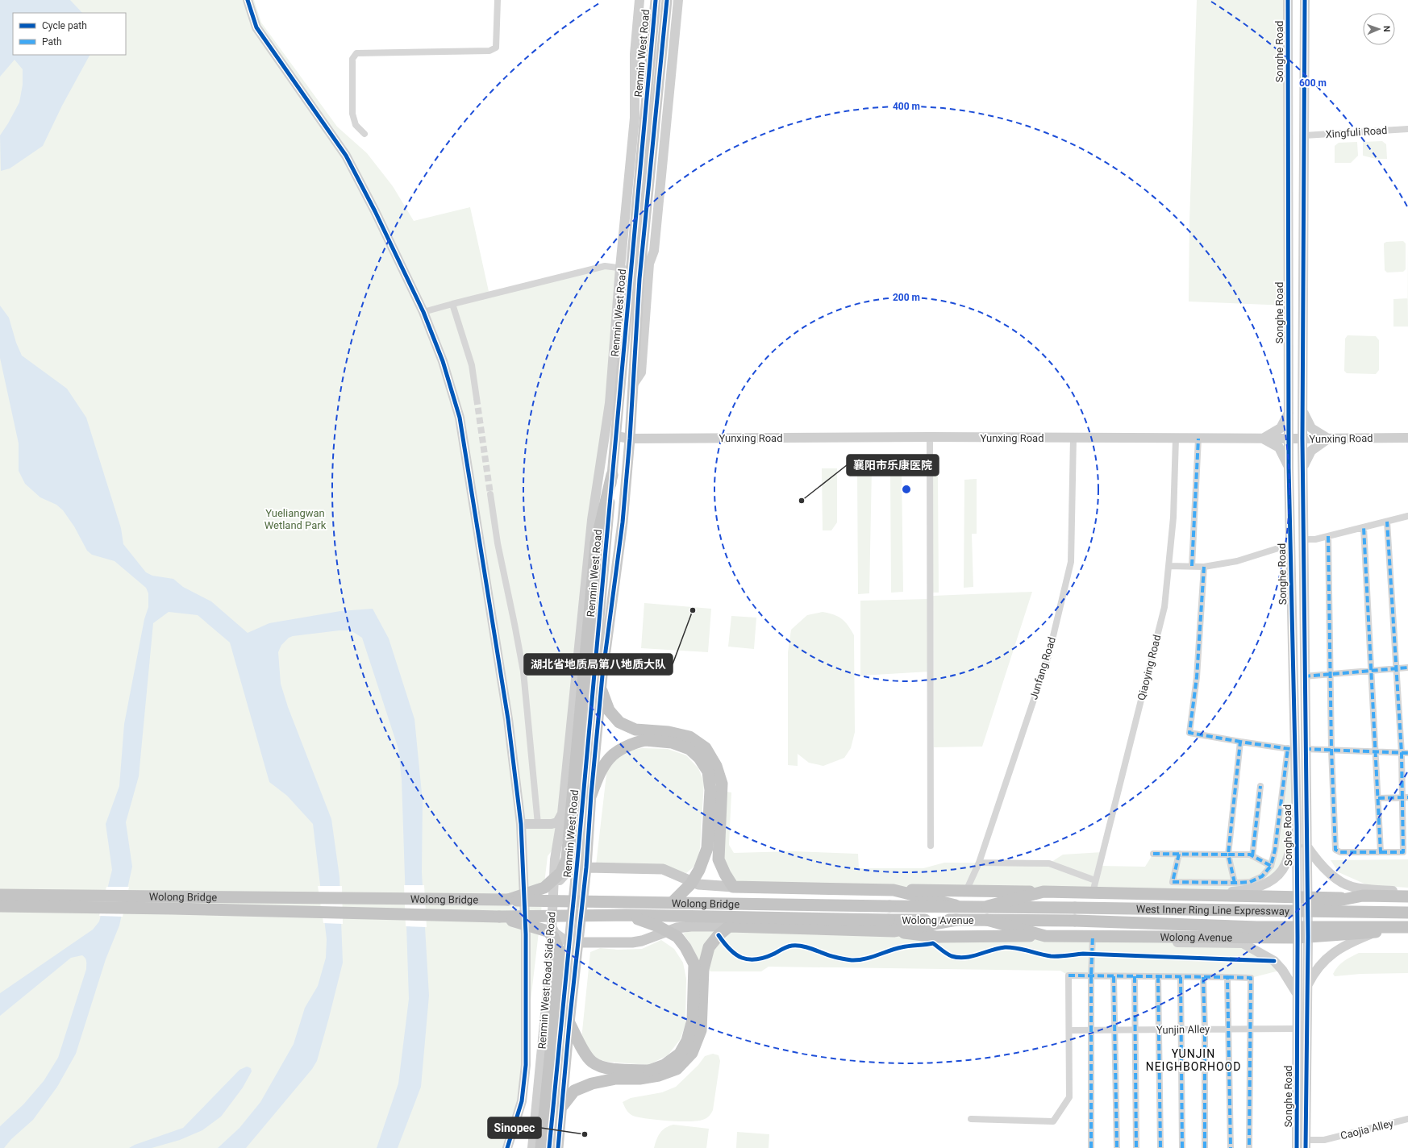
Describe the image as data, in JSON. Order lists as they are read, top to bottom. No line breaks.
{"streets":{"highway":["Wolong Bridge","West Inner Ring Line Expressway","Wolong Avenue"],"main road":["Songhe Road","Renmin West Road","Yunxing Road","Renmin West Road Side Road"],"street":["Xingfuli Road","Qiaoying Road","Junfang Road","Yunjin Alley","Caojia Alley"]},"crossings":[["Songhe Road","Xingfuli Road"],["Songhe Road","Yunxing Road"],["Songhe Road","Wolong Avenue"],["Songhe Road","Yunjin Alley"],["Songhe Road","Caojia Alley"],["Renmin West Road","Yunxing Road"],["Renmin West Road","Renmin West Road Side Road"],["Yunxing Road","Qiaoying Road"],["Yunxing Road","Junfang Road"],["Qiaoying Road","Wolong Avenue"],["Wolong Bridge","Wolong Avenue"],["West Inner Ring Line Expressway","Wolong Avenue"]],"districts":["YUNJIN NEIGHBORHOOD"],"parks":["Yueliangwan Wetland Park"],"places":["襄阳市乐康医院","湖北省地质局第八地质大队","Sinopec"],"legend":["Cycle path","Path"],"north":"right","rings":["600 m","400 m","200 m"]}
